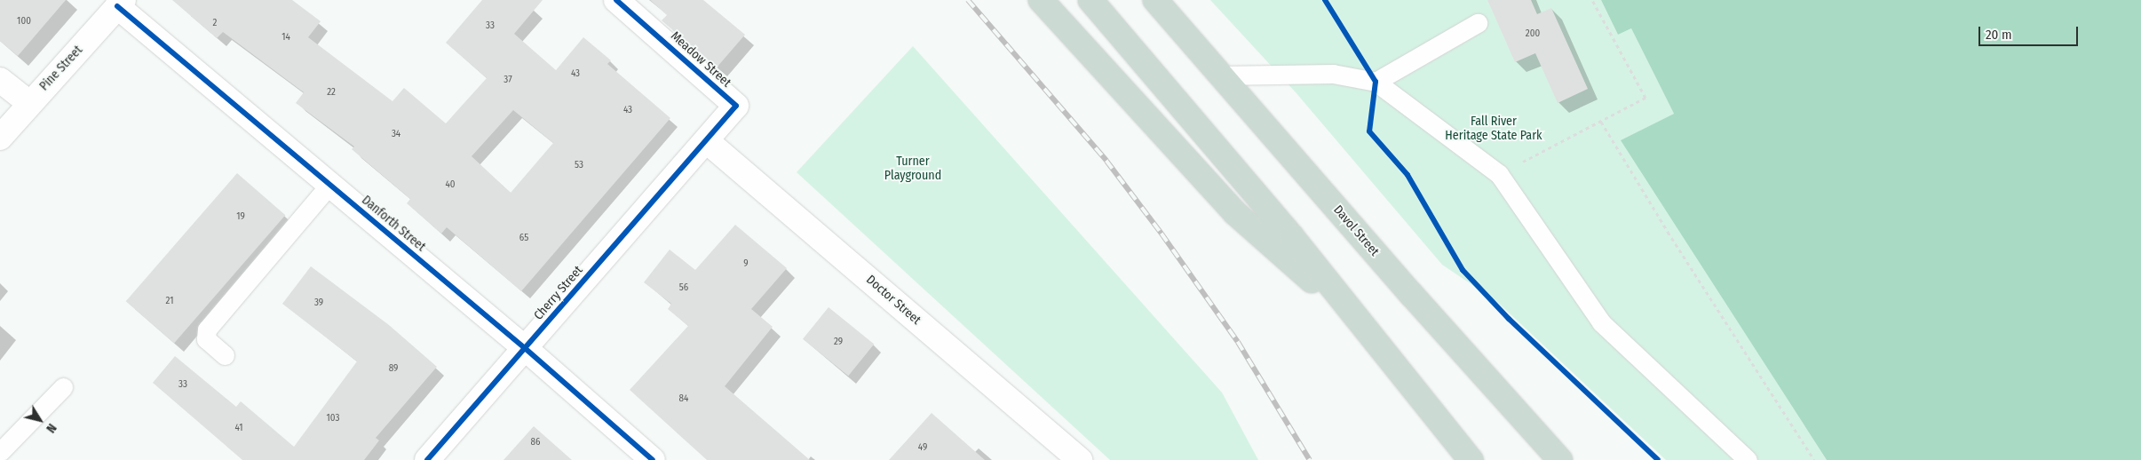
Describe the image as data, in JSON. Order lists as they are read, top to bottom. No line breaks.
{"streets":{"highway":["Davol Street"],"street":["Meadow Street","Pine Street","Danforth Street","Cherry Street","Doctor Street"]},"crossings":[["Meadow Street","Cherry Street"],["Meadow Street","Doctor Street"],["Pine Street","Danforth Street"],["Danforth Street","Cherry Street"],["Cherry Street","Doctor Street"]],"parks":["Fall River Heritage State Park","Turner Playground"],"house_numbers":["100","2","33","200","14","43","37","22","43","34","53","40","19","65","9","56","21","39","29","89","33","84","103","41","86","49"],"scale_bar":"20 m","north":"bottom right"}
